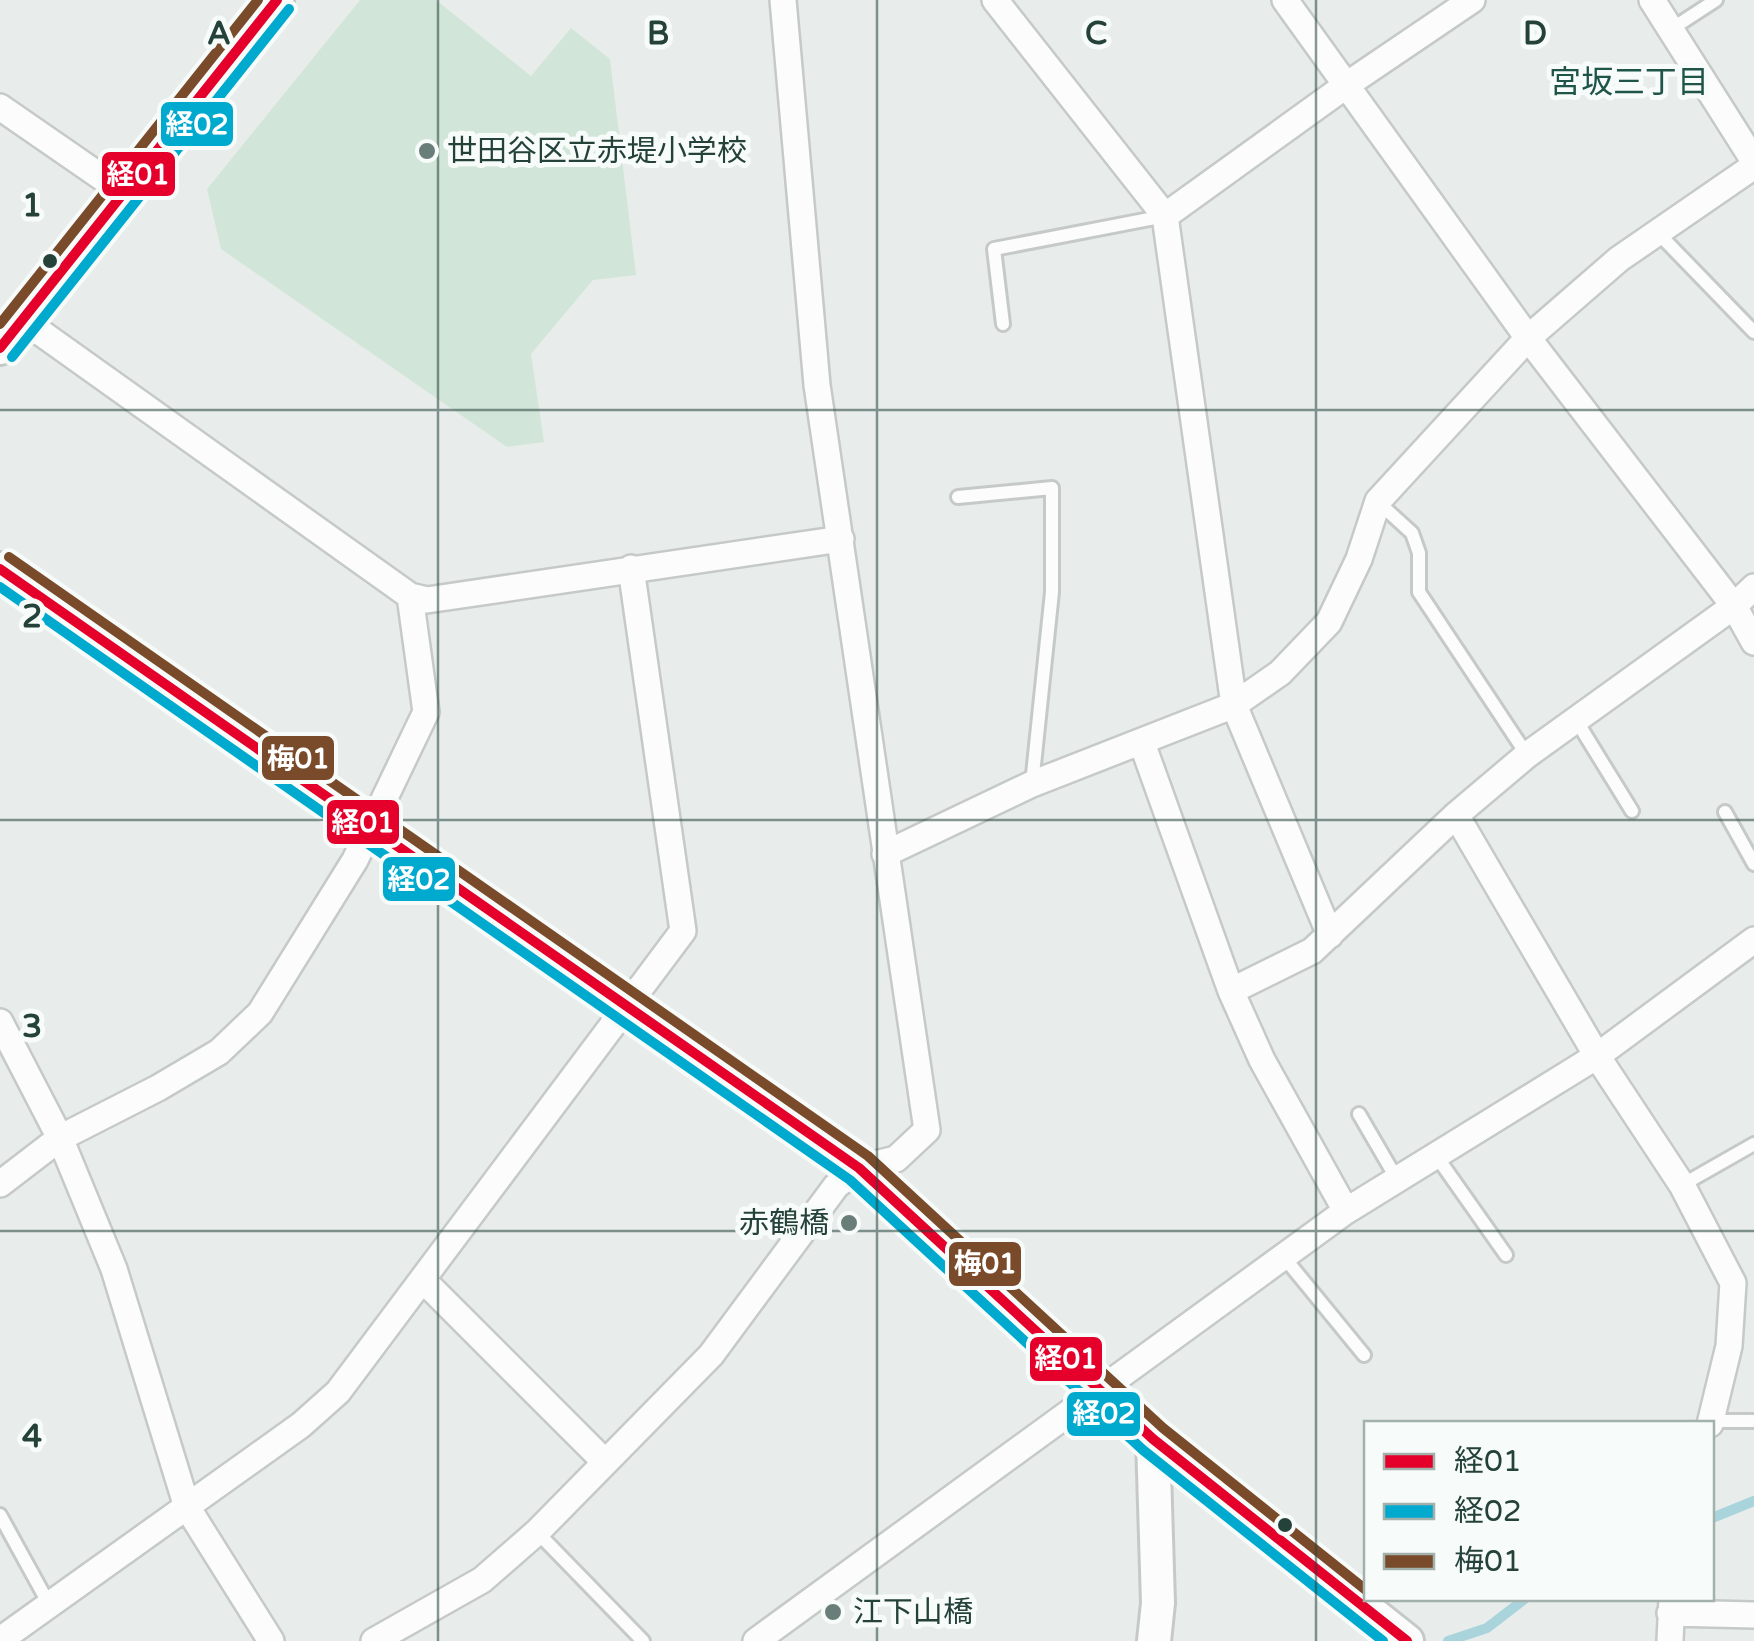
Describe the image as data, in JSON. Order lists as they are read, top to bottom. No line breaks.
{"districts":["宮坂三丁目"],"places":["世田谷区立赤堤小学校","赤鶴橋","江下山橋"],"lines":["transit line 経01","transit line 梅01","transit line 経02"],"legend":["経01","経02","梅01"],"grid":{"columns":["A","B","C","D"],"rows":["1","2","3","4"]}}
